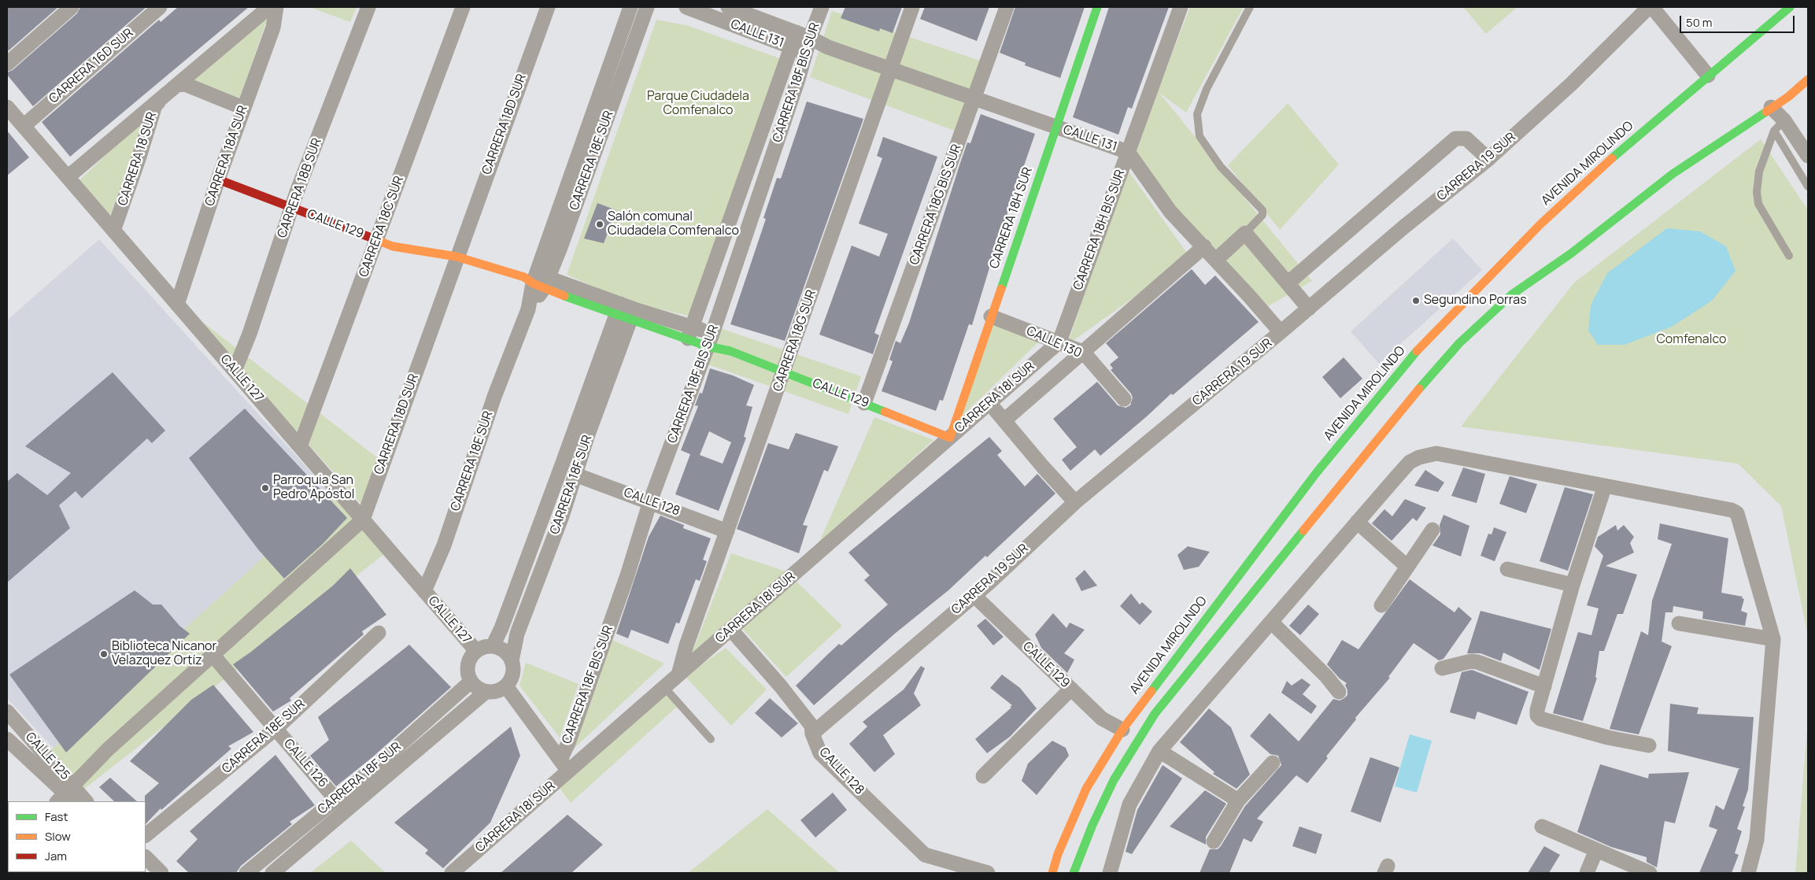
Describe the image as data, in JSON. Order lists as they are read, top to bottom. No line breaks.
{"streets":{"main road":["AVENIDA MIROLINDO","CARRERA 18H SUR","CALLE 129"],"street":["CALLE 131","CARRERA 16D SUR","CARRERA 18F BIS SUR","CARRERA 18D SUR","CARRERA 18A SUR","CARRERA 18 SUR","CARRERA 18E SUR","CARRERA 19 SUR","CARRERA 18B SUR","CARRERA 18G BIS SUR","CARRERA 18C SUR","CARRERA 18H BIS SUR","CARRERA 18G SUR","CALLE 130","CALLE 127","CARRERA 18I SUR","CARRERA 18F SUR","CALLE 128","CALLE 125","CALLE 126"]},"crossings":[["CALLE 131","CARRERA 18F BIS SUR"],["CALLE 131","CARRERA 19 SUR"],["CALLE 131","CARRERA 18G BIS SUR"],["CALLE 131","CARRERA 18H SUR"],["CALLE 131","CARRERA 18H BIS SUR"],["CALLE 131","CARRERA 18G SUR"],["CALLE 131","CARRERA 18I SUR"],["CARRERA 16D SUR","CALLE 127"],["CARRERA 18F BIS SUR","CALLE 129"],["CARRERA 18F BIS SUR","CARRERA 18I SUR"],["CARRERA 18F BIS SUR","CALLE 128"],["CARRERA 18D SUR","CALLE 129"],["CARRERA 18D SUR","CALLE 127"],["CARRERA 18D SUR","CALLE 125"],["CARRERA 18D SUR","CALLE 126"],["CARRERA 18A SUR","CARRERA 18 SUR"],["CARRERA 18A SUR","CALLE 129"],["CARRERA 18A SUR","CALLE 127"],["CARRERA 18 SUR","CALLE 127"],["CARRERA 18E SUR","CALLE 129"],["CARRERA 18E SUR","CALLE 127"],["CARRERA 18E SUR","CALLE 126"],["AVENIDA MIROLINDO","CALLE 129"],["CARRERA 19 SUR","CALLE 129"],["CARRERA 19 SUR","CALLE 128"],["CARRERA 18B SUR","CALLE 129"],["CARRERA 18B SUR","CALLE 127"],["CARRERA 18G BIS SUR","CALLE 129"],["CARRERA 18H SUR","CALLE 129"],["CARRERA 18H SUR","CALLE 130"],["CARRERA 18H SUR","CARRERA 18I SUR"],["CALLE 129","CARRERA 18C SUR"],["CALLE 129","CARRERA 18G SUR"],["CALLE 129","CARRERA 18I SUR"],["CALLE 129","CARRERA 18F SUR"],["CARRERA 18C SUR","CALLE 127"],["CARRERA 18H BIS SUR","CALLE 130"],["CARRERA 18H BIS SUR","CARRERA 18I SUR"],["CARRERA 18G SUR","CARRERA 18I SUR"],["CARRERA 18G SUR","CALLE 128"],["CALLE 130","CARRERA 18I SUR"],["CALLE 127","CARRERA 18F SUR"],["CARRERA 18I SUR","CALLE 128"],["CARRERA 18F SUR","CALLE 128"],["CARRERA 18F SUR","CALLE 126"]],"parks":["Parque Ciudadela Comfenalco","Comfenalco"],"places":["Salón comunal Ciudadela Comfenalco","Segundino Porras","Parroquia San Pedro Apóstol","Biblioteca Nicanor Velazquez Ortíz"],"legend":["Fast","Slow","Jam"],"scale_bar":"50 m"}
